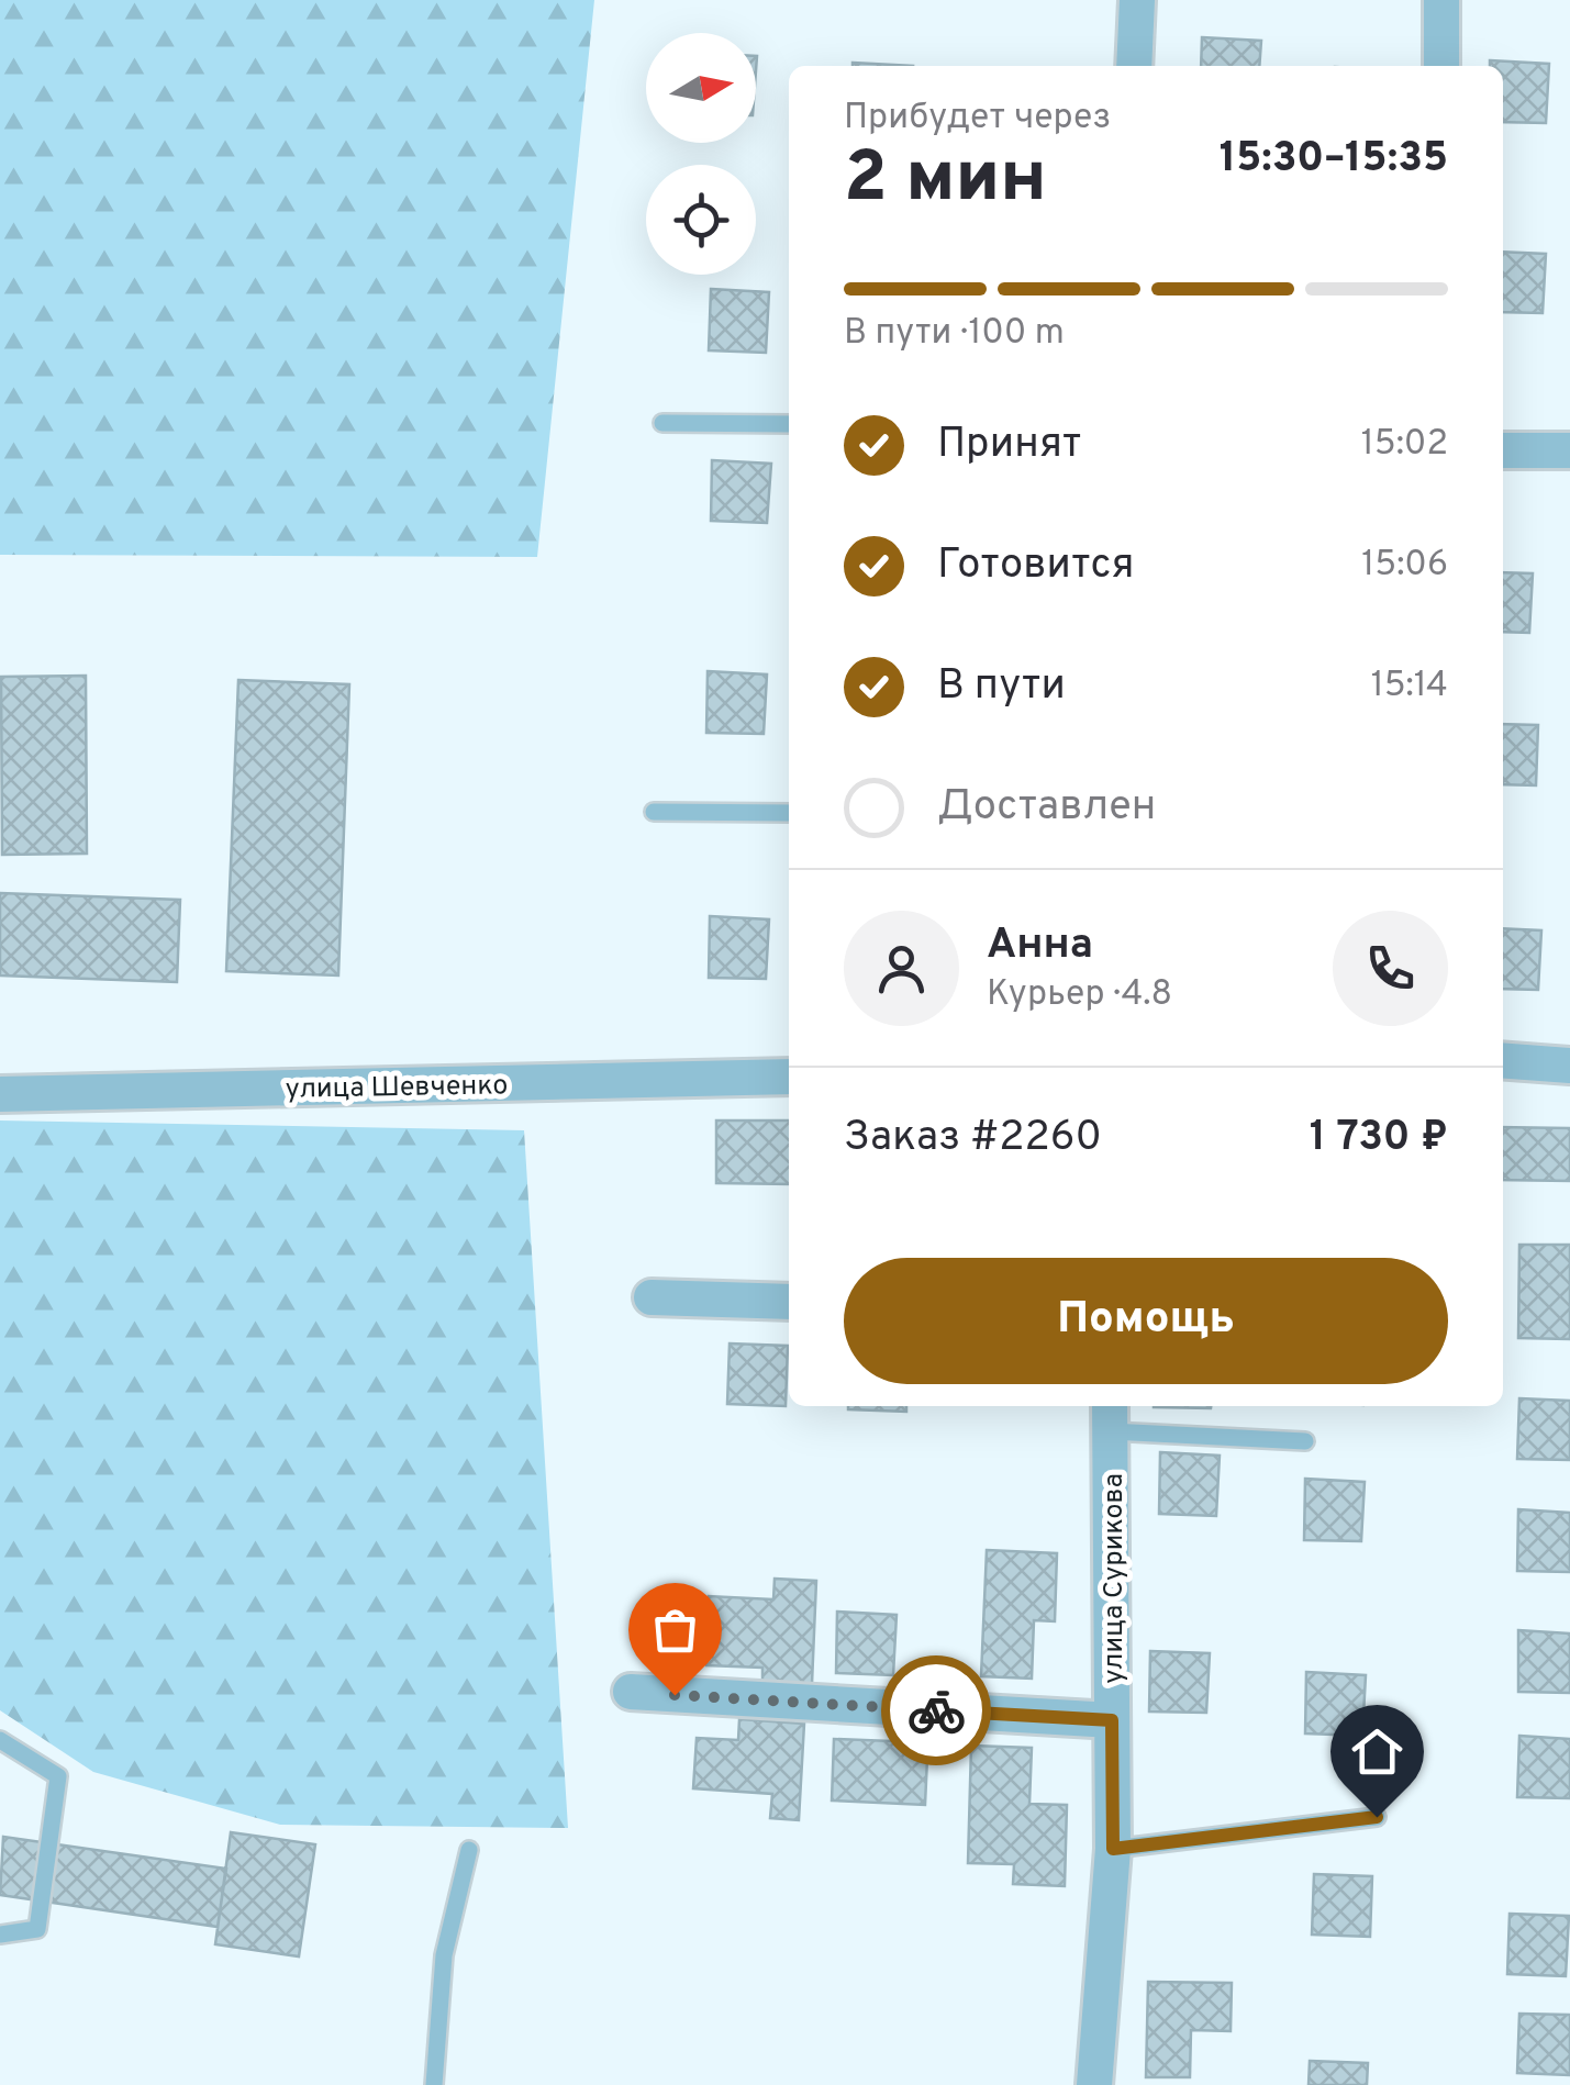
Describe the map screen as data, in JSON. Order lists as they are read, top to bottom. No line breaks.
{"streets":{"street":["улица Шевченко","улица Сурикова"]},"north":"right","page":{"heading":["2 мин","Прибудет через","15:30–15:35"],"panel":["Анна","Курьер · 4.8","Заказ #2260","1 730 ₽"],"bar":"В пути · 100 m","list":[["Принят","15:02"],["Готовится","15:06"],["В пути","15:14"],"Доставлен"],"buttons":"Помощь"}}
